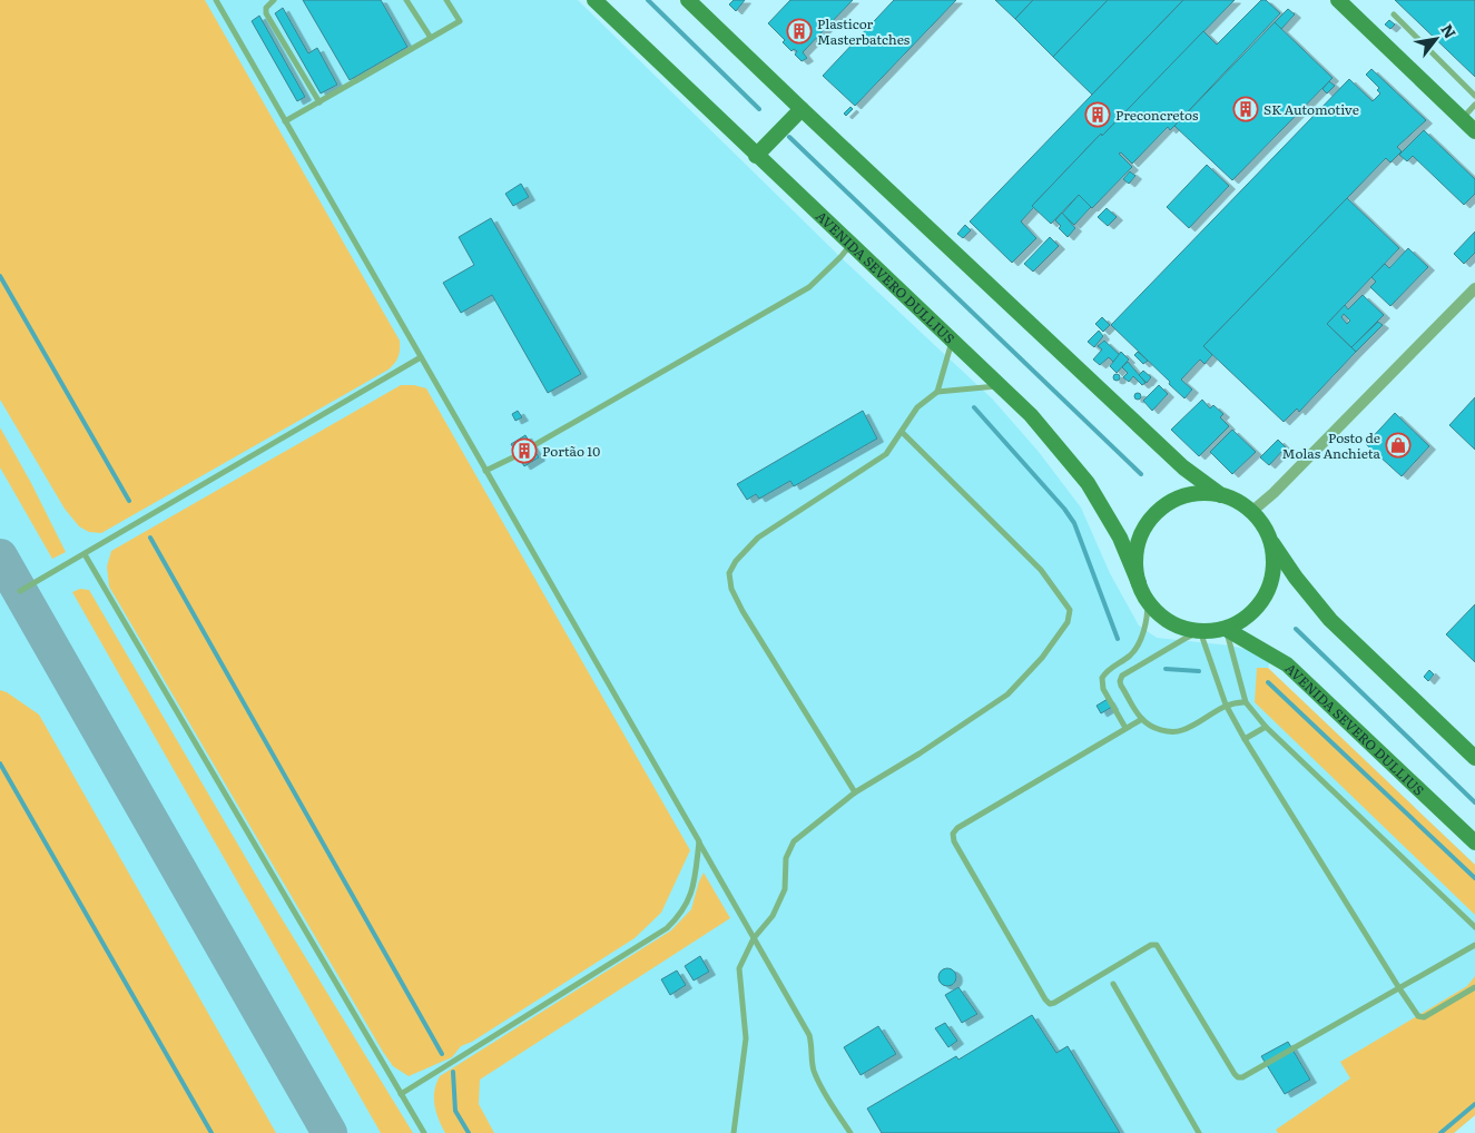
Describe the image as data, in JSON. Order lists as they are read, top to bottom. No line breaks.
{"streets":{"main road":["AVENIDA SEVERO DULLIUS"]},"places":{"building":["Plasticor Masterbatches","SK Automotive","Preconcretos","Portão 10"],"shop":["Posto de Molas Anchieta"]},"north":"top right"}
